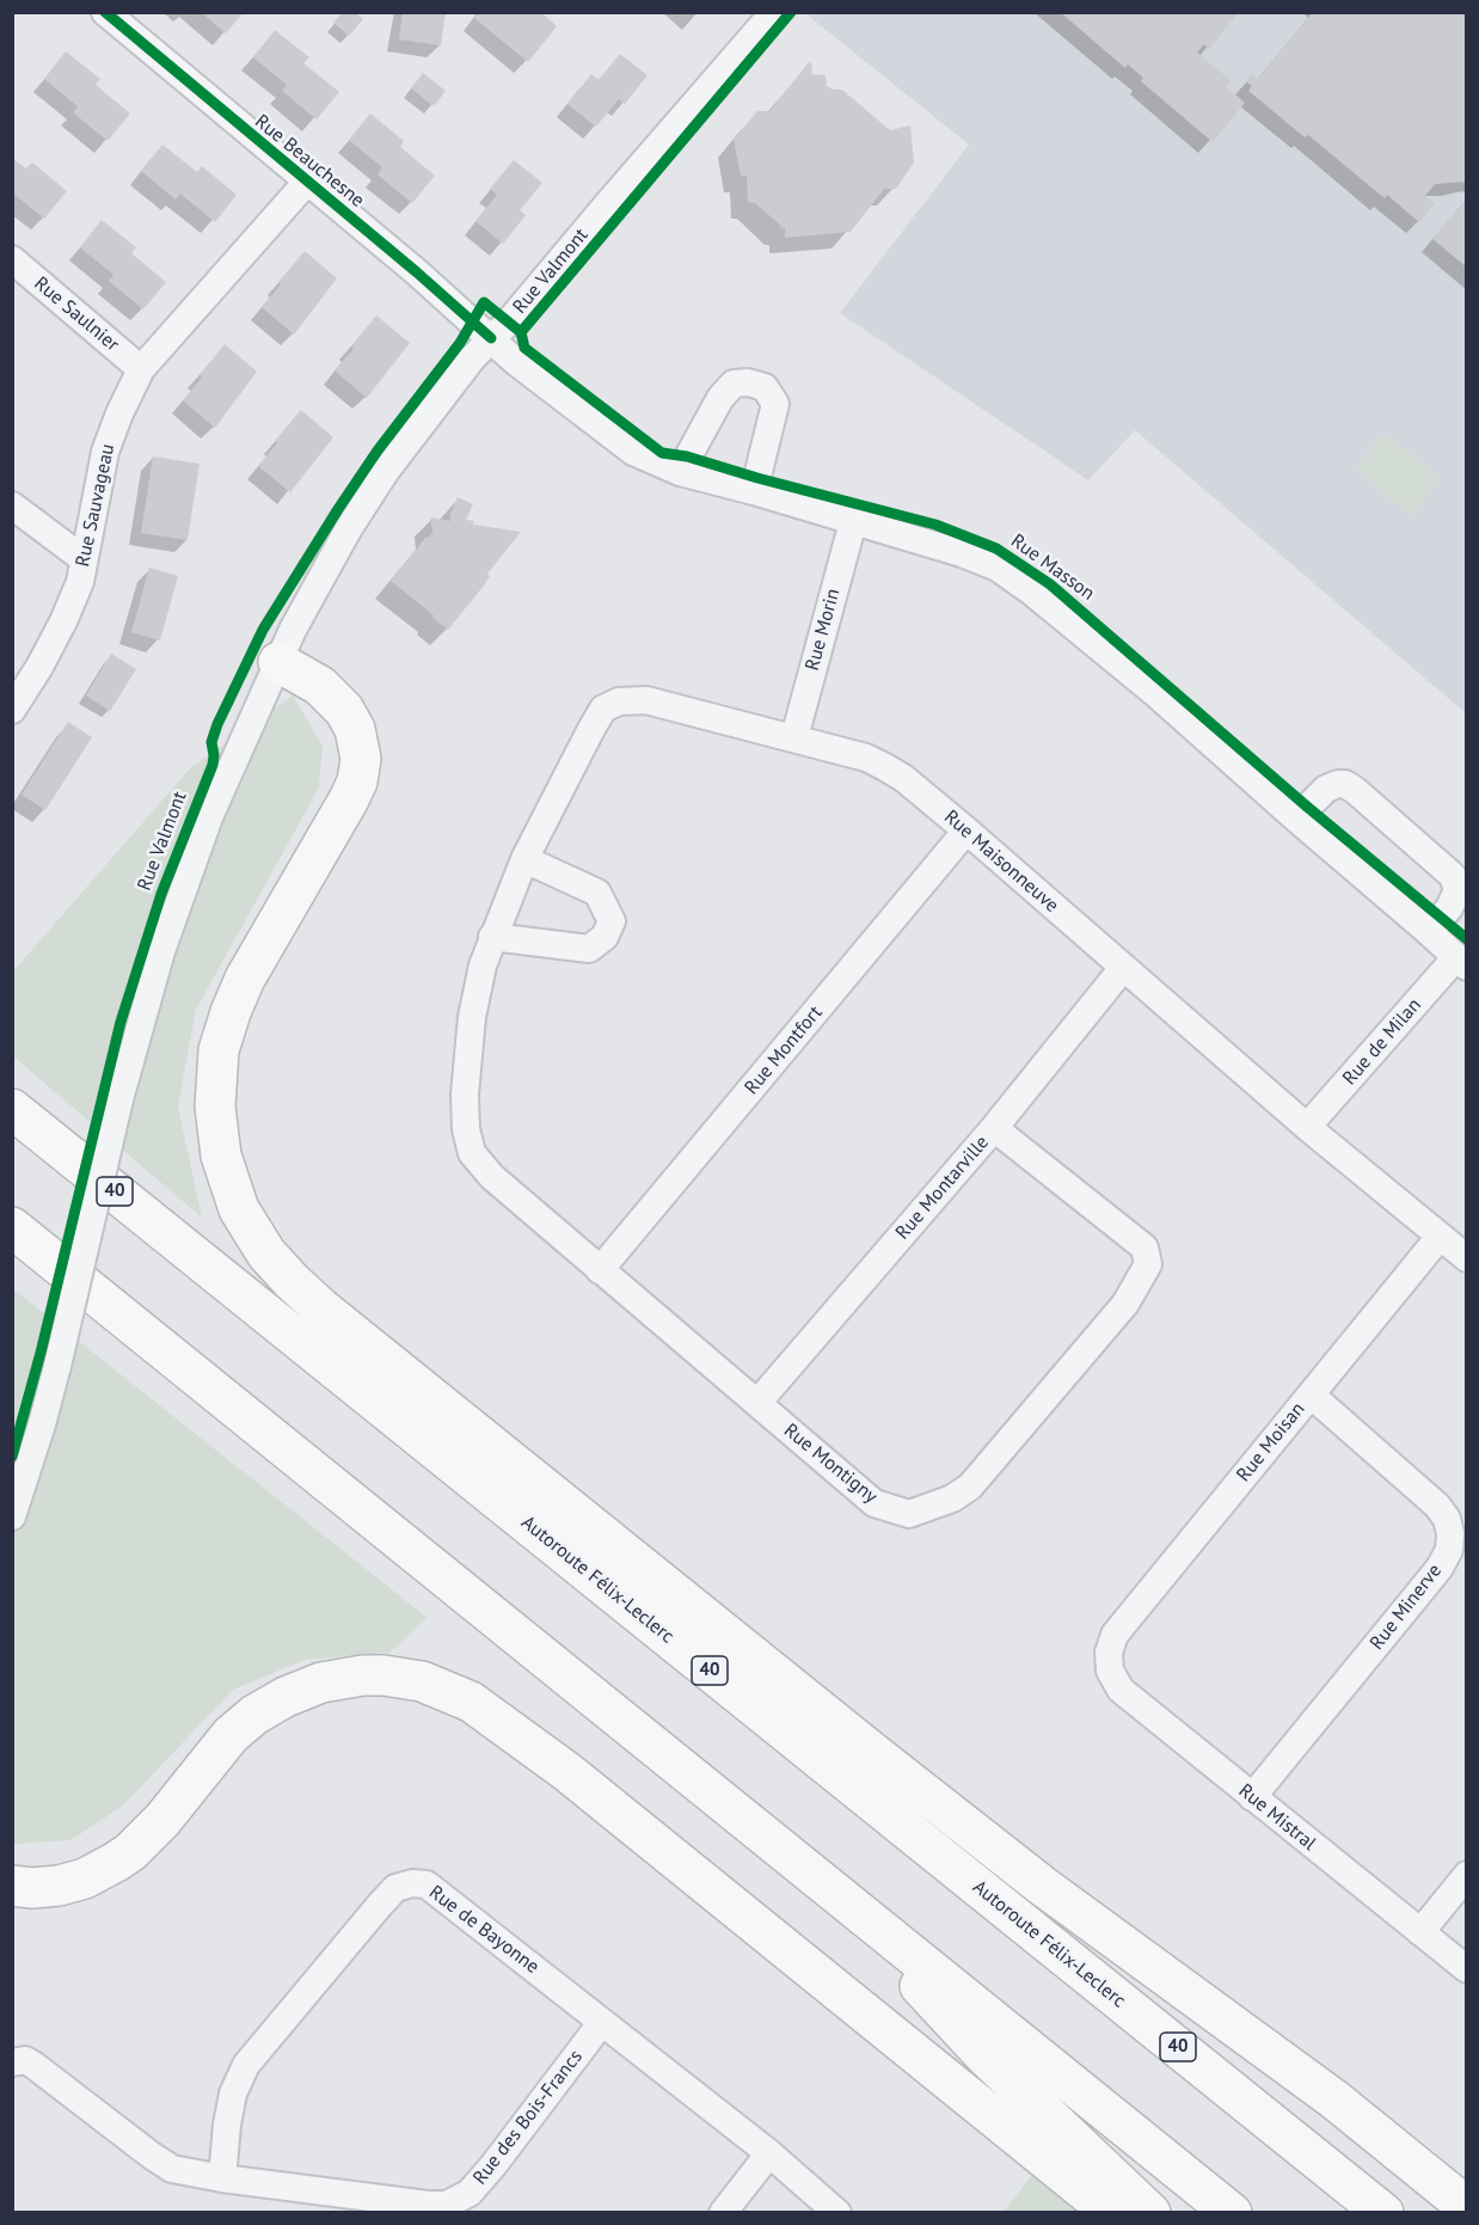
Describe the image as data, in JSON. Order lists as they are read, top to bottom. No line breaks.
{"streets":{"highway":["40","Autoroute Félix-Leclerc"],"street":["Rue Beauchesne","Rue Valmont","Rue Saulnier","Rue Sauvageau","Rue Masson","Rue Morin","Rue Maisonneuve","Rue de Milan","Rue Montfort","Rue Montarville","Rue Moisan","Rue Montigny","Rue Minerve","Rue Mistral","Rue de Bayonne","Rue des Bois-Francs"]},"crossings":[["Rue Beauchesne","Rue Valmont"],["Rue Beauchesne","Rue Sauvageau"],["Rue Beauchesne","Rue Masson"],["Rue Valmont","Rue Masson"],["Rue Saulnier","Rue Sauvageau"],["Rue Masson","Rue Morin"],["Rue Masson","Rue de Milan"],["Rue Morin","Rue Maisonneuve"],["Rue Maisonneuve","Rue de Milan"],["Rue Maisonneuve","Rue Montfort"],["Rue Maisonneuve","Rue Montarville"],["Rue Maisonneuve","Rue Moisan"],["Rue Maisonneuve","Rue Montigny"],["Rue Montfort","Rue Montigny"],["Rue Montarville","Rue Montigny"],["Rue Moisan","Rue Minerve"],["Rue Moisan","Rue Mistral"],["Rue Minerve","Rue Mistral"],["Rue de Bayonne","Rue des Bois-Francs"]]}
